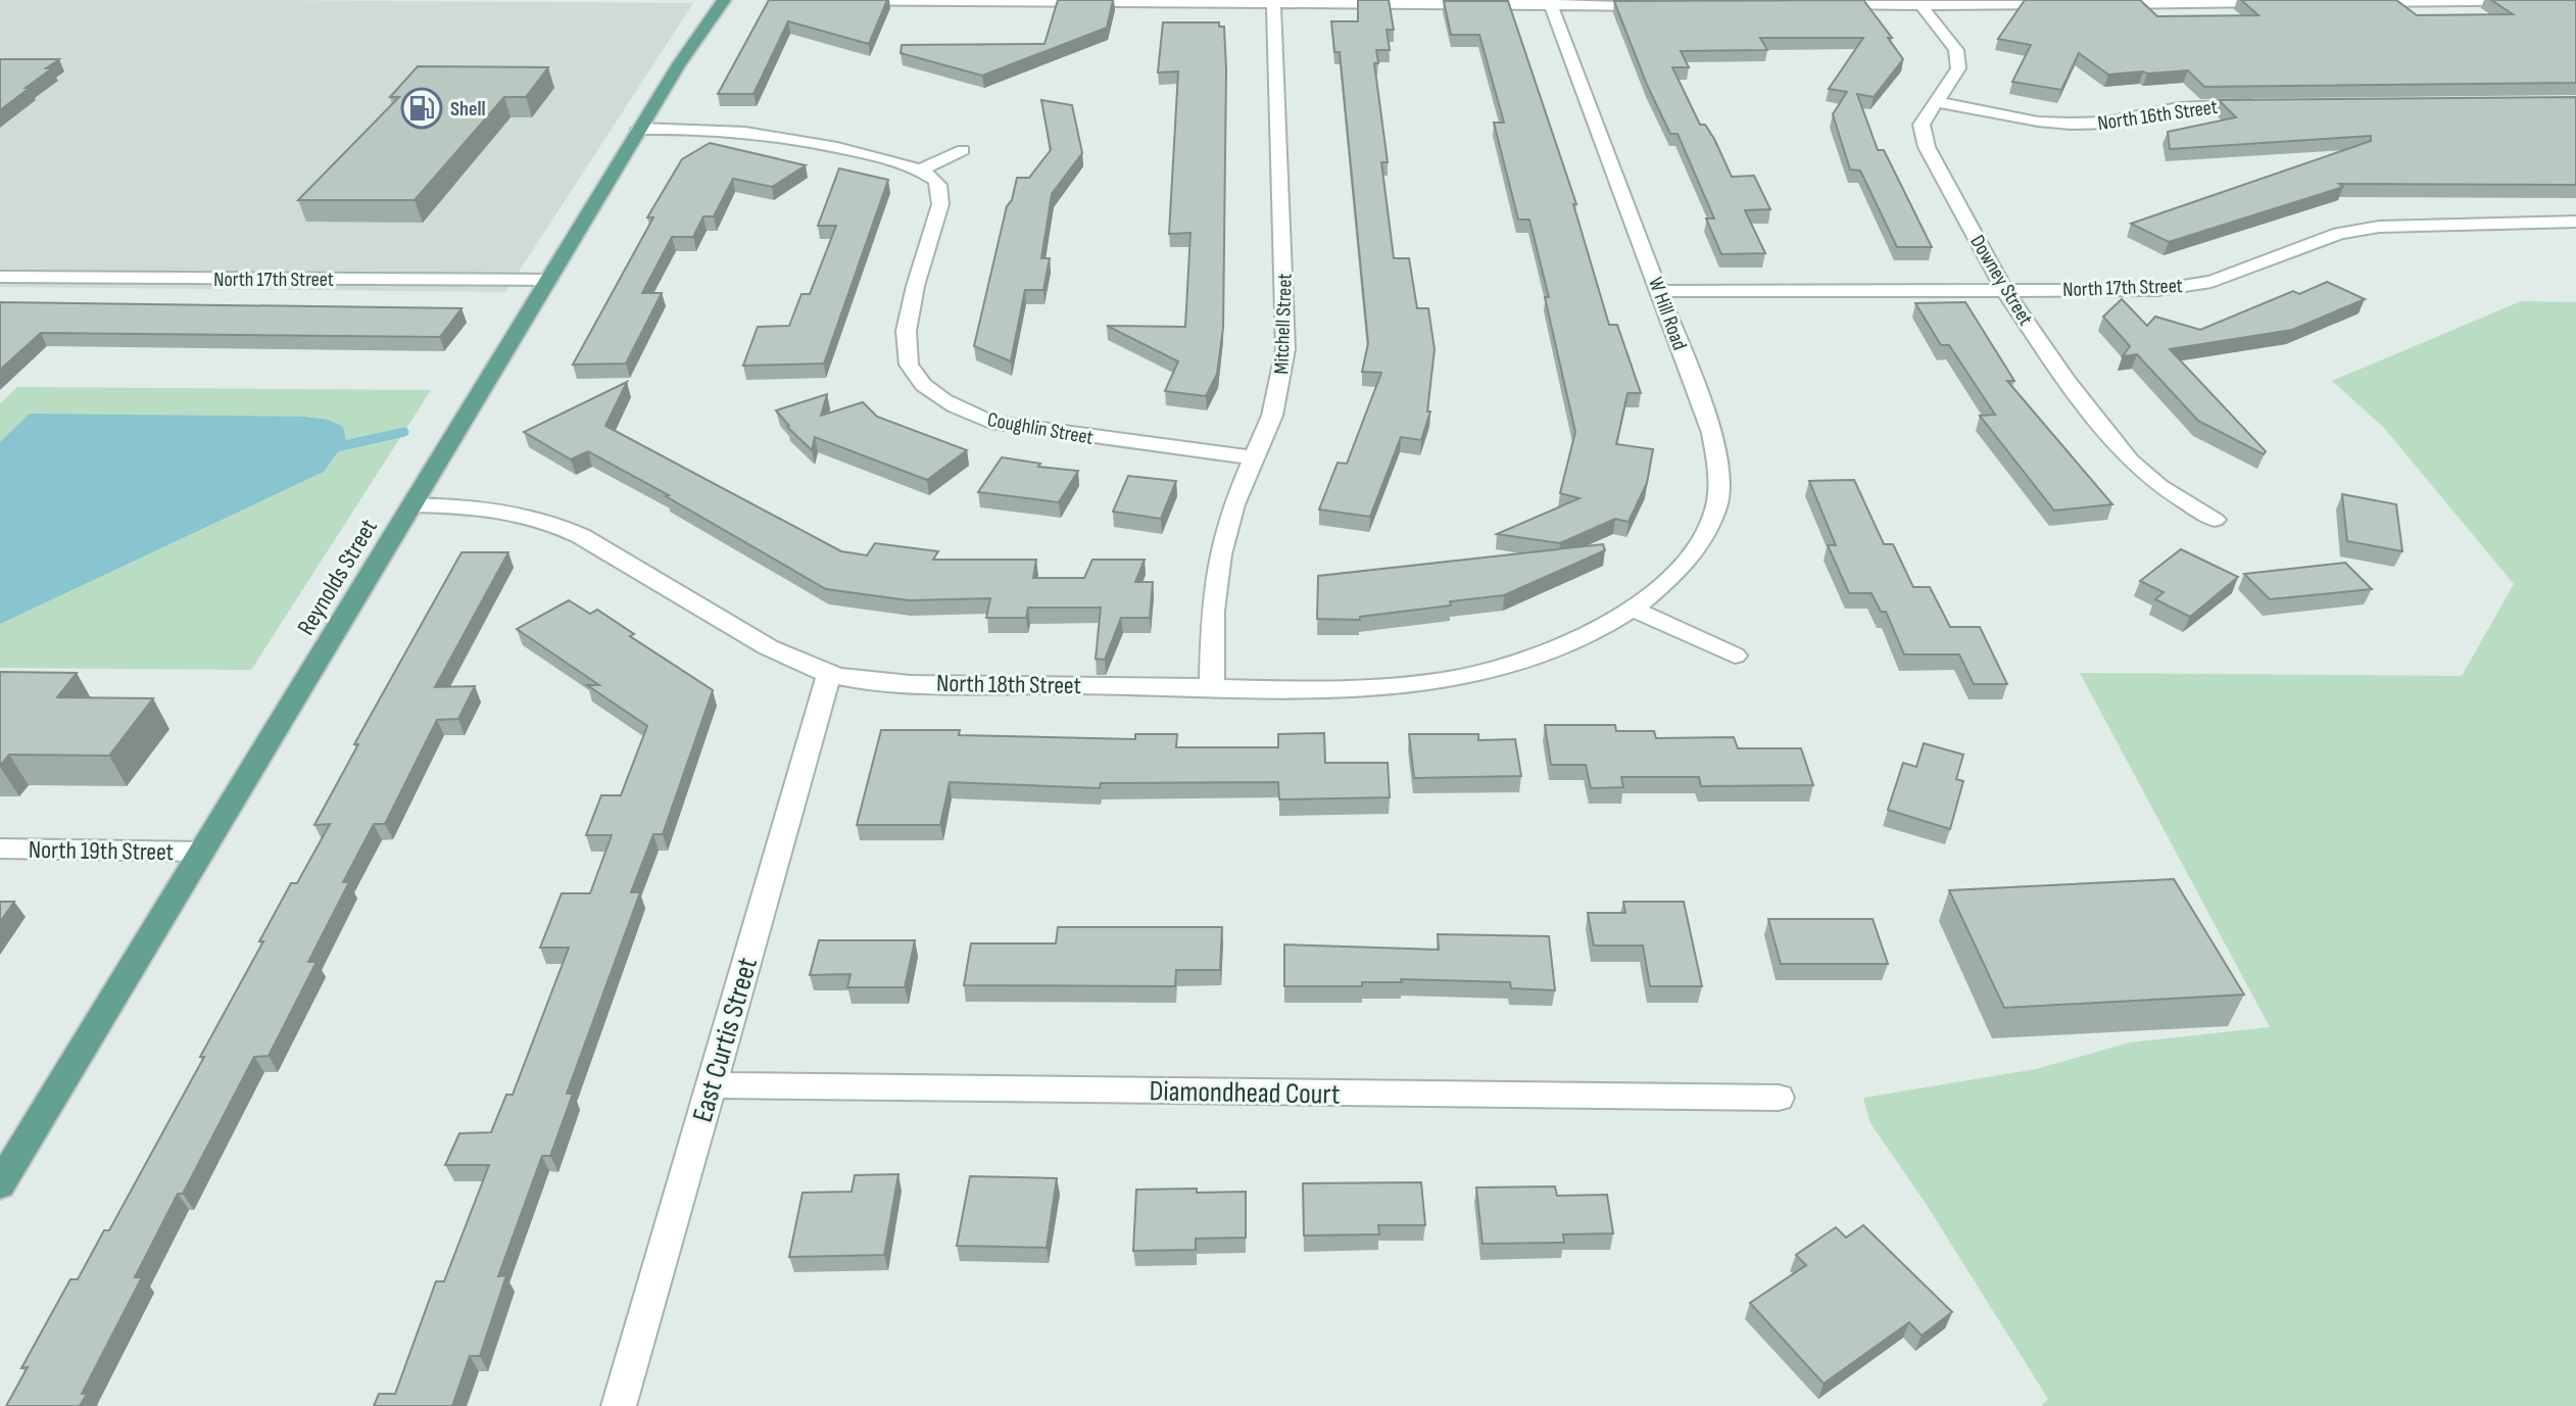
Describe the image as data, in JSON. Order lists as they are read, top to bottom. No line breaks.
{"streets":{"main road":["Reynolds Street"],"street":["North 16th Street","North 17th Street","Downey Street","W Hill Road","Mitchell Street","Coughlin Street","North 18th Street","North 19th Street","East Curtis Street","Diamondhead Court"]},"crossings":[["North 16th Street","Downey Street"],["North 17th Street","Downey Street"],["North 17th Street","W Hill Road"],["North 17th Street","Reynolds Street"],["W Hill Road","North 18th Street"],["Mitchell Street","Coughlin Street"],["Mitchell Street","North 18th Street"],["Reynolds Street","North 18th Street"],["Reynolds Street","North 19th Street"],["North 18th Street","East Curtis Street"],["East Curtis Street","Diamondhead Court"]],"places":{"fuel station":["Shell"]}}
